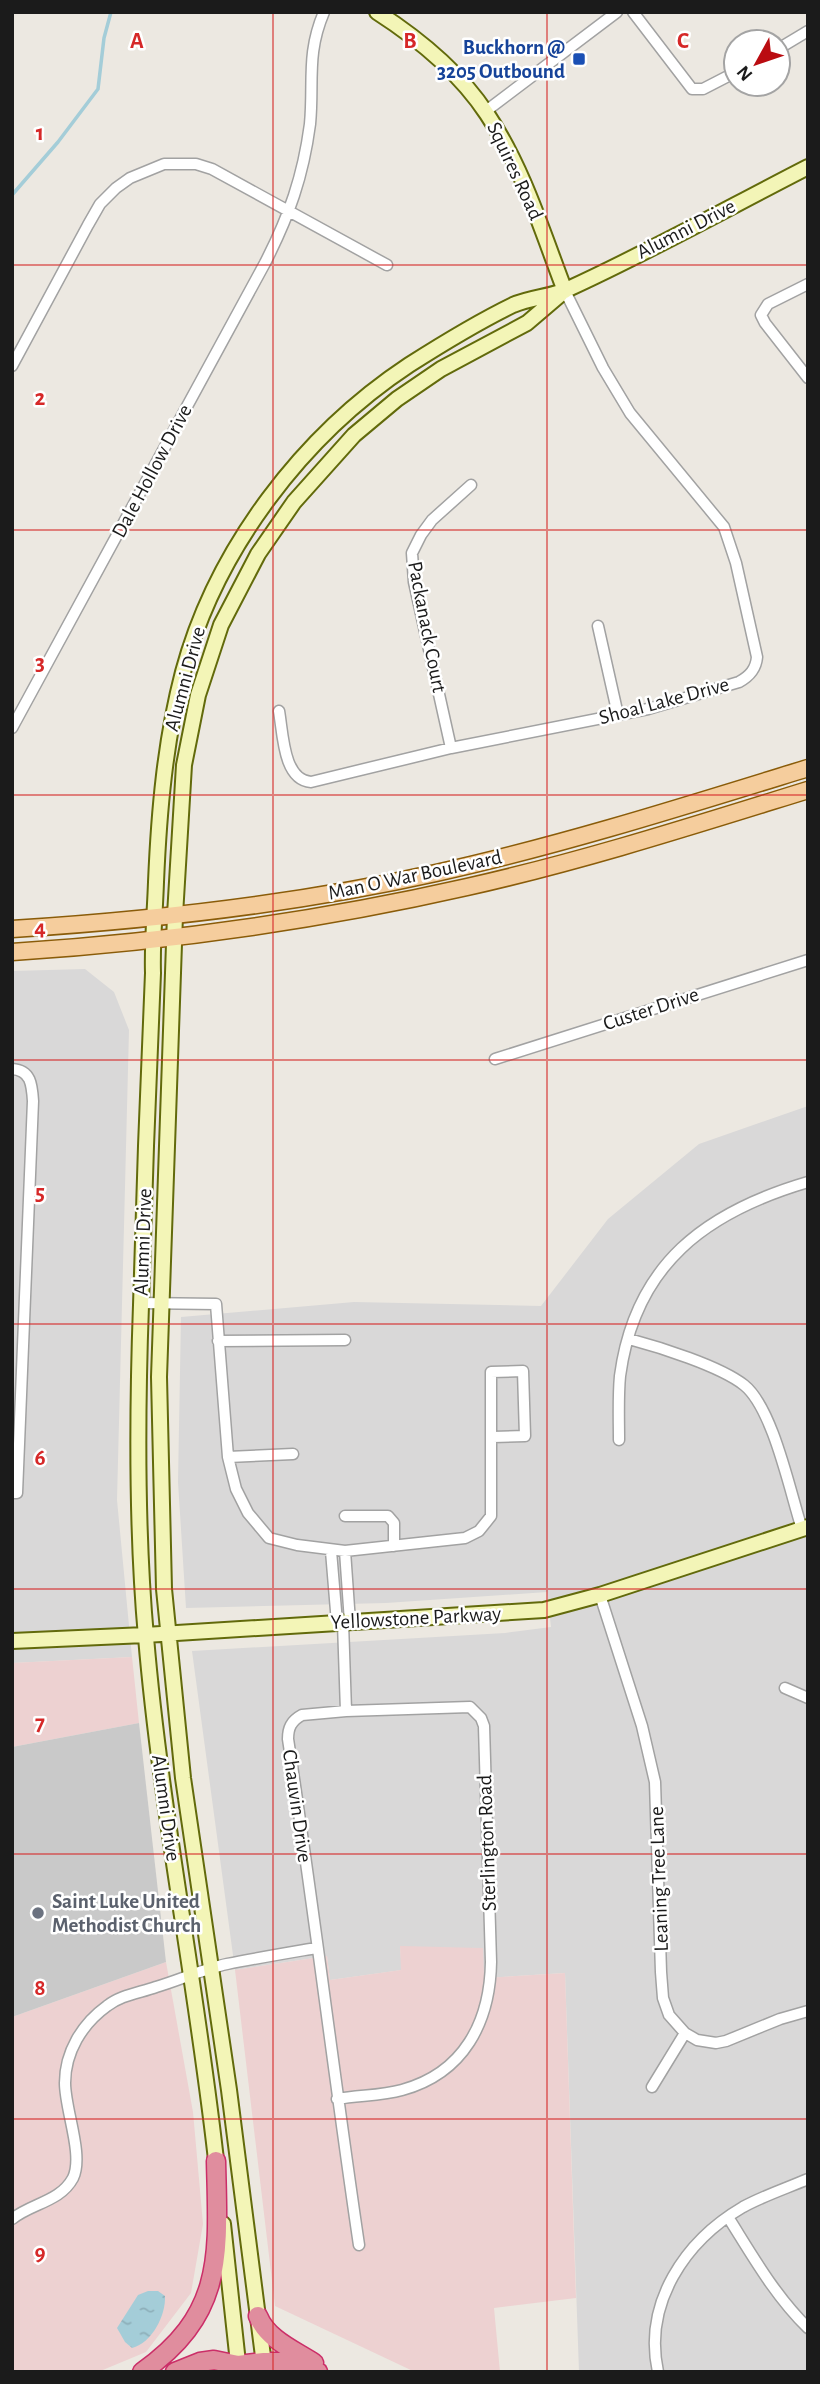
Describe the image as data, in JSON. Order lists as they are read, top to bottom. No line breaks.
{"streets":{"main road":["Man O War Boulevard"],"street":["Squires Road","Alumni Drive","Dale Hollow Drive","Packanack Court","Shoal Lake Drive","Custer Drive","Yellowstone Parkway","Chauvin Drive","Sterlington Road","Leaning Tree Lane"]},"crossings":[["Squires Road","Alumni Drive"],["Squires Road","Shoal Lake Drive"],["Alumni Drive","Shoal Lake Drive"],["Alumni Drive","Man O War Boulevard"],["Alumni Drive","Yellowstone Parkway"],["Packanack Court","Shoal Lake Drive"],["Yellowstone Parkway","Leaning Tree Lane"],["Chauvin Drive","Sterlington Road"]],"places":{"transit":["Buckhorn @ 3205 Outbound"],"other":["Saint Luke United Methodist Church"]},"north":"bottom left","grid":{"columns":["A","B","C"],"rows":["1","2","3","4","5","6","7","8","9"]}}
